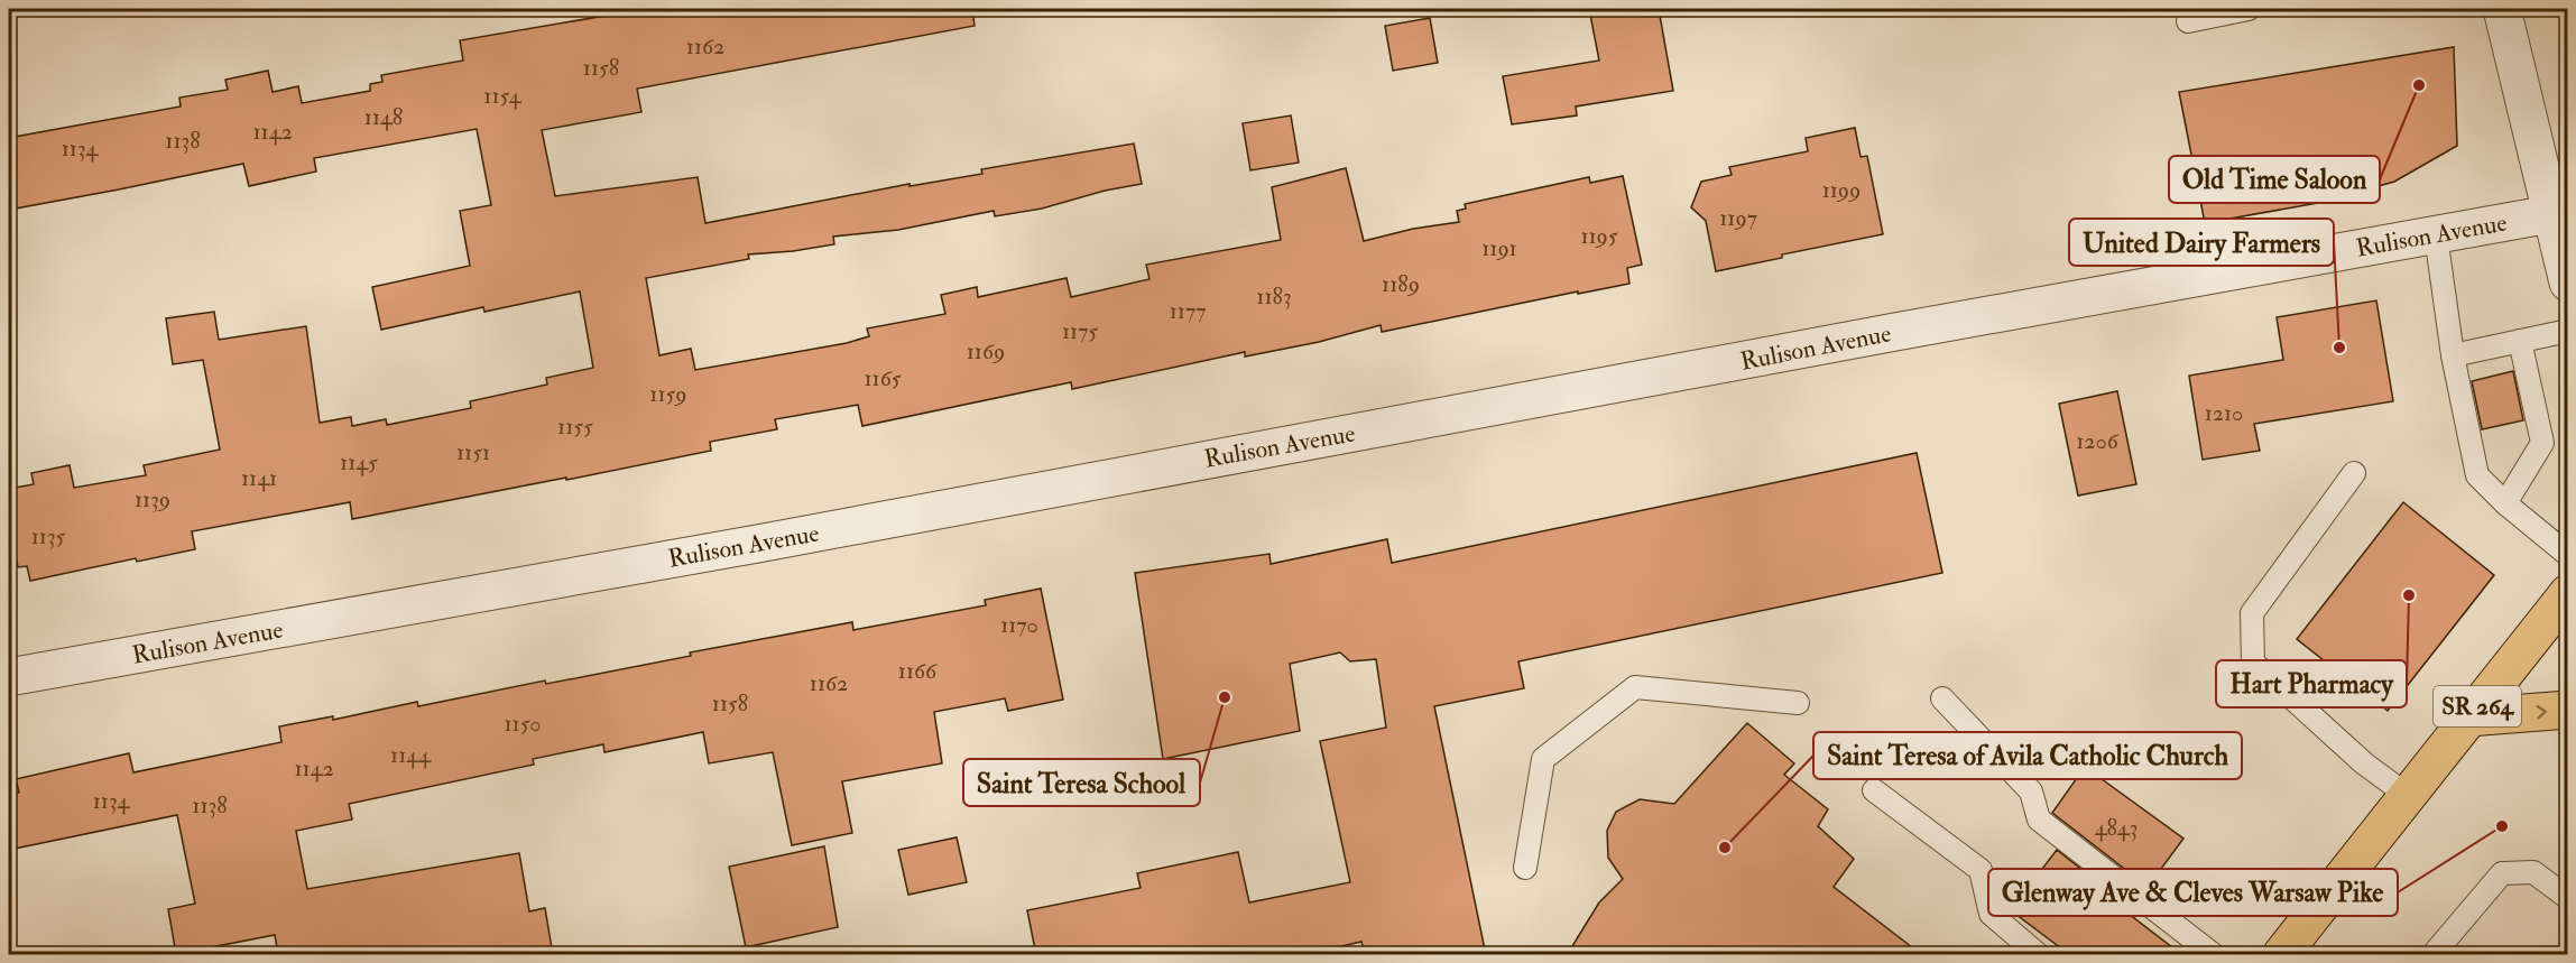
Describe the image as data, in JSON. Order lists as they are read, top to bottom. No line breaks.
{"streets":{"main road":["SR 264"],"street":["Rulison Avenue"]},"places":["Old Time Saloon","United Dairy Farmers","Hart Pharmacy","Saint Teresa School","Glenway Ave & Cleves Warsaw Pike","Saint Teresa of Avila Catholic Church"],"house_numbers":["1162","1158","1154","1148","1142","1138","1134","1199","1197","1195","1191","1189","1183","1177","1175","1169","1165","1159","1210","1155","1206","1151","1145","1141","1139","1135","1170","1166","1162","1158","1150","1144","1142","1134","1138","4843"]}
